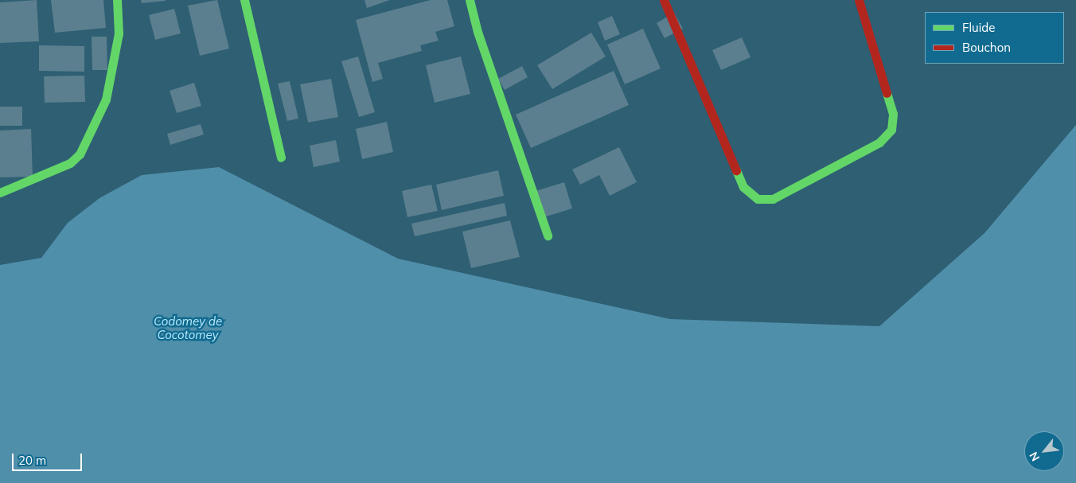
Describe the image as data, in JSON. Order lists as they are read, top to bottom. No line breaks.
{"water":["Codomey de Cocotomey"],"legend":["Fluide","Bouchon"],"scale_bar":"20 m","north":"bottom left"}
